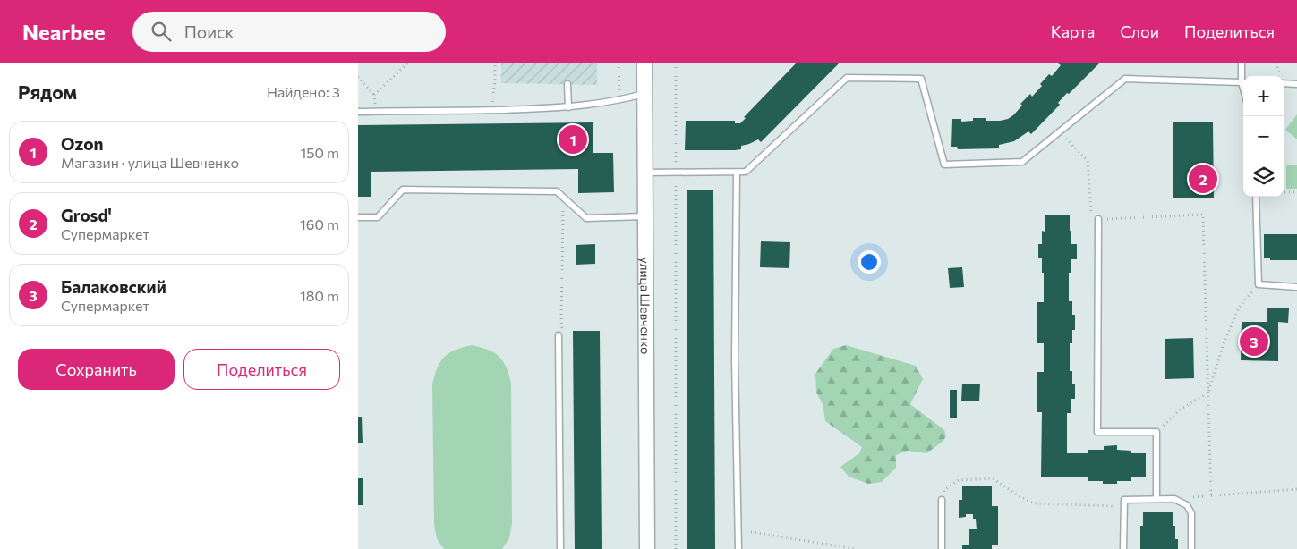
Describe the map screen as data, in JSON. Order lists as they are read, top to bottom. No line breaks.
{"streets":{"street":["улица Шевченко"]},"page":{"header":"Nearbee","search":"Поиск","nav":["Карта","Слои","Поделиться"],"heading":["Рядом","Найдено: 3"],"map_buttons":["+","−"],"list":[{"mark":"1","name":"Ozon","note":"Магазин · улица Шевченко","value":"150 m"},{"mark":"2","name":"Grosd'","note":"Супермаркет","value":"160 m"},{"mark":"3","name":"Балаковский","note":"Супермаркет","value":"180 m"}],"pins":["1","2","3"],"buttons":["Сохранить","Поделиться"]}}
